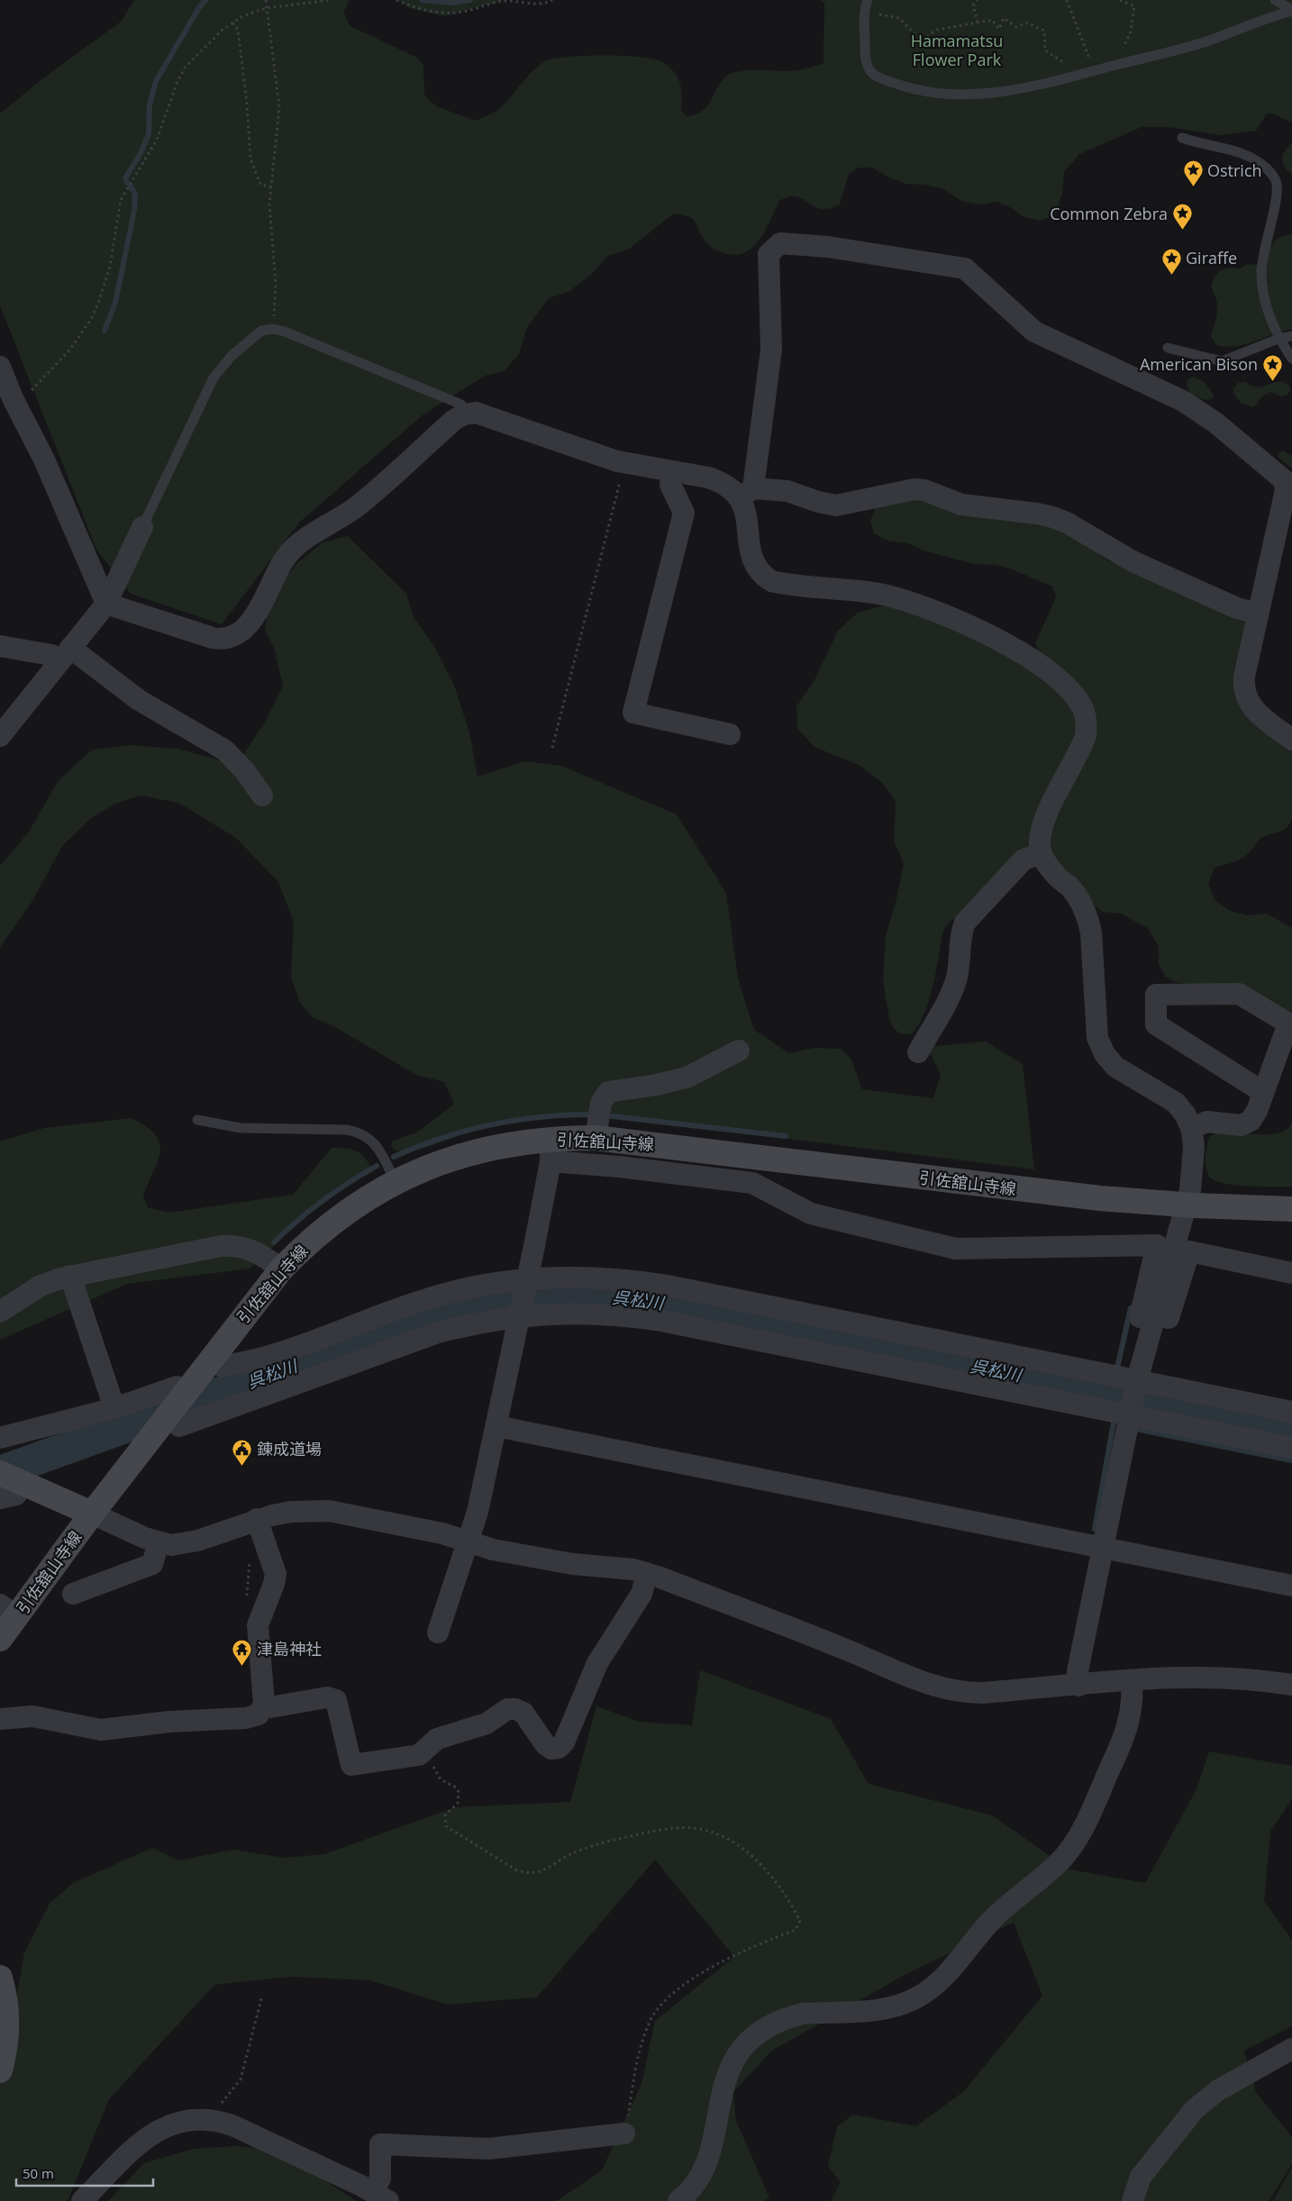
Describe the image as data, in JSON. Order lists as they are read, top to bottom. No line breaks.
{"streets":{"main road":["引佐舘山寺線"]},"water":["呉松川"],"parks":["Hamamatsu Flower Park"],"places":{"place":["Ostrich","Common Zebra","Giraffe","American Bison"],"public building":["錬成道場"],"temple":["津島神社"]},"scale_bar":"50 m"}
